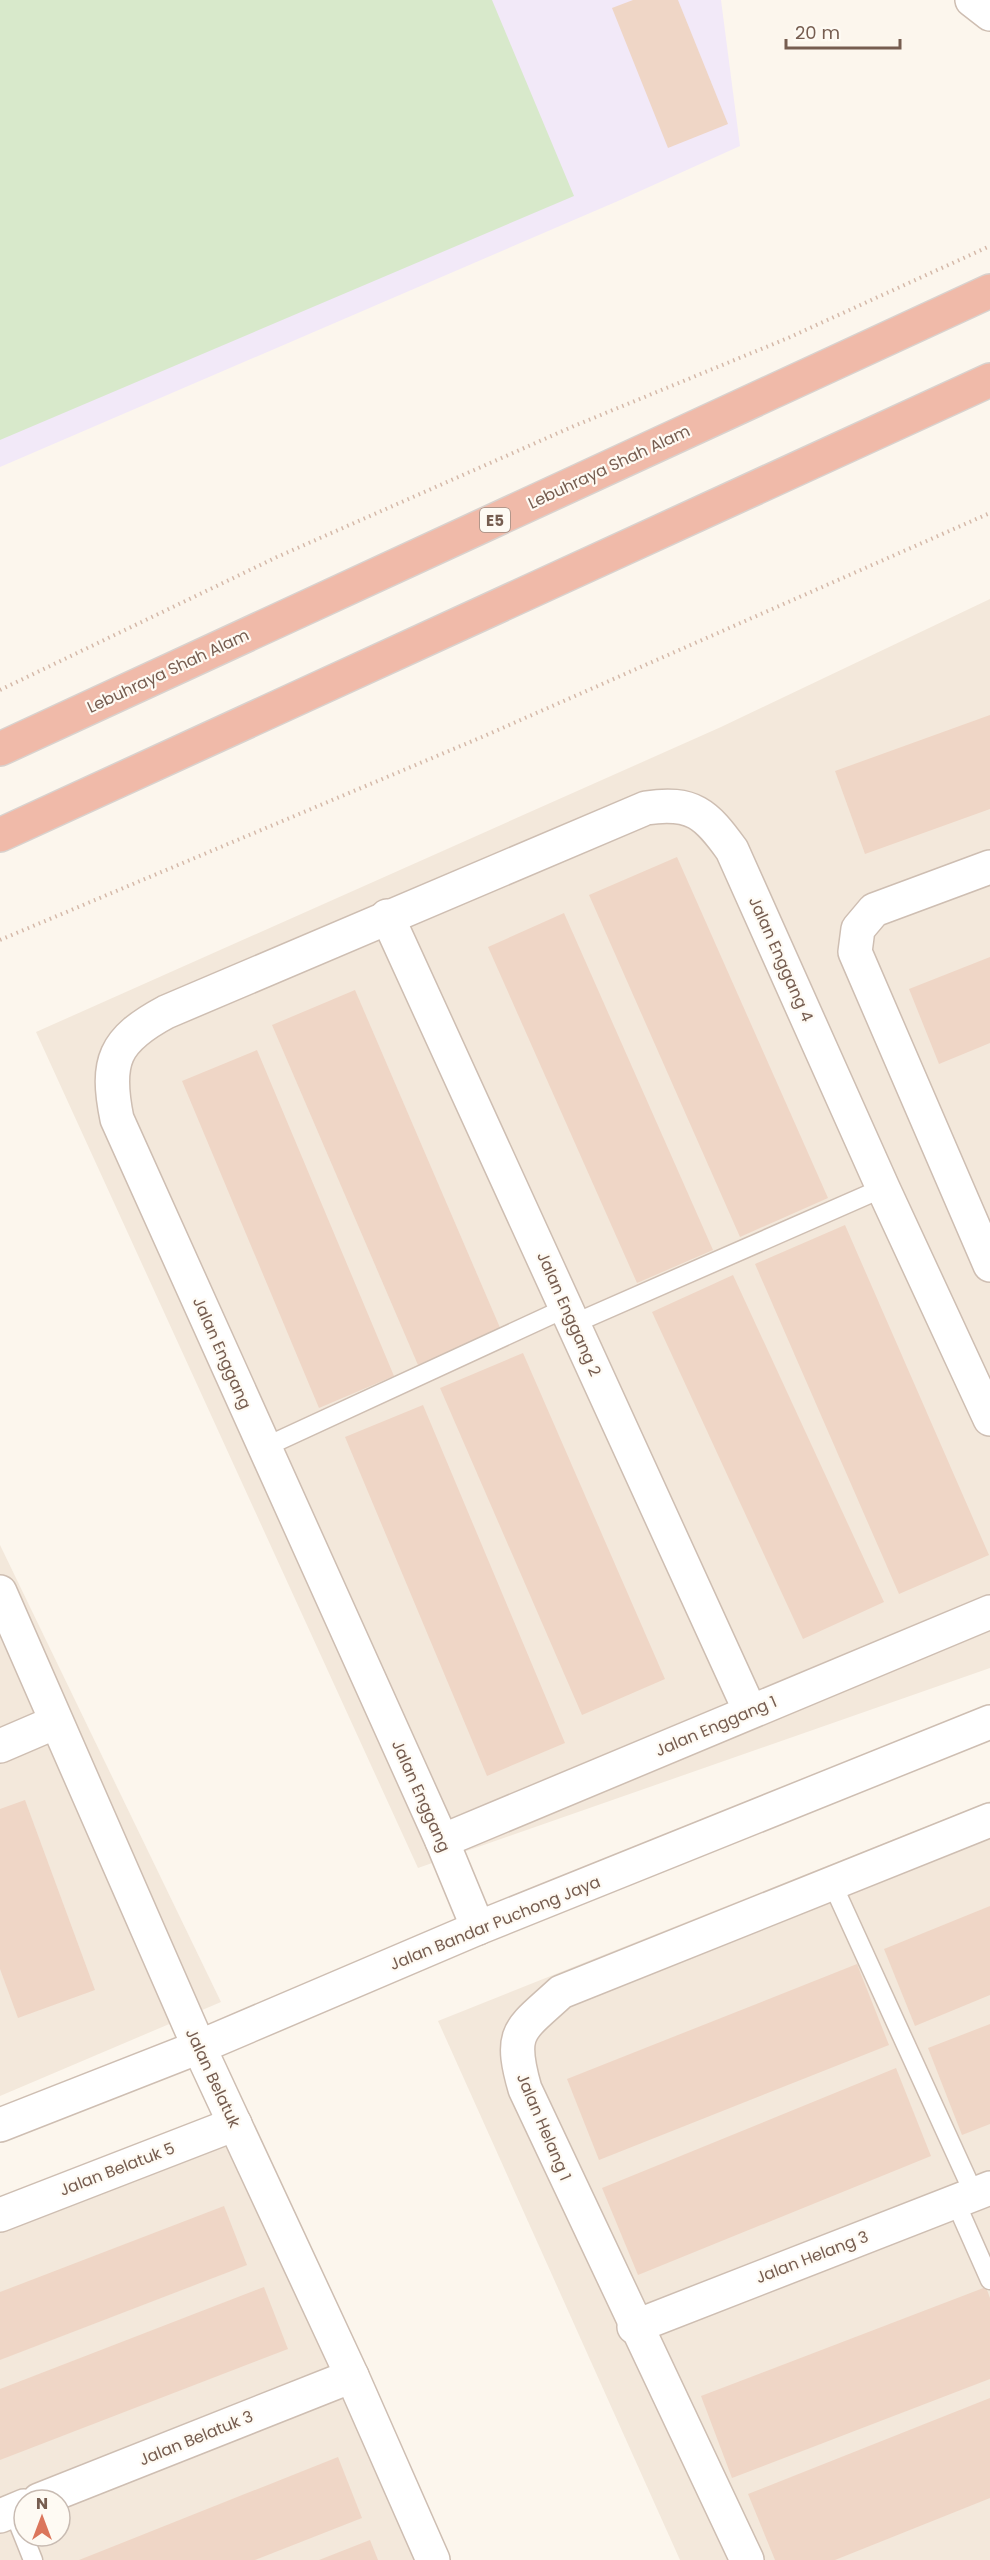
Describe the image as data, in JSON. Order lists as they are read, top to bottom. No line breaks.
{"streets":{"highway":["Lebuhraya Shah Alam","E5"],"street":["Jalan Enggang 4","Jalan Enggang 2","Jalan Enggang","Jalan Enggang 1","Jalan Bandar Puchong Jaya","Jalan Belatuk","Jalan Helang 1","Jalan Belatuk 5","Jalan Helang 3","Jalan Belatuk 3"]},"crossings":[["Jalan Enggang 4","Jalan Enggang 2"],["Jalan Enggang 4","Jalan Enggang"],["Jalan Enggang 2","Jalan Enggang"],["Jalan Enggang 2","Jalan Enggang 1"],["Jalan Enggang","Jalan Enggang 1"],["Jalan Enggang","Jalan Bandar Puchong Jaya"],["Jalan Bandar Puchong Jaya","Jalan Belatuk"],["Jalan Belatuk","Jalan Belatuk 5"],["Jalan Belatuk","Jalan Belatuk 3"],["Jalan Helang 1","Jalan Helang 3"]],"scale_bar":"20 m","north":"top"}
